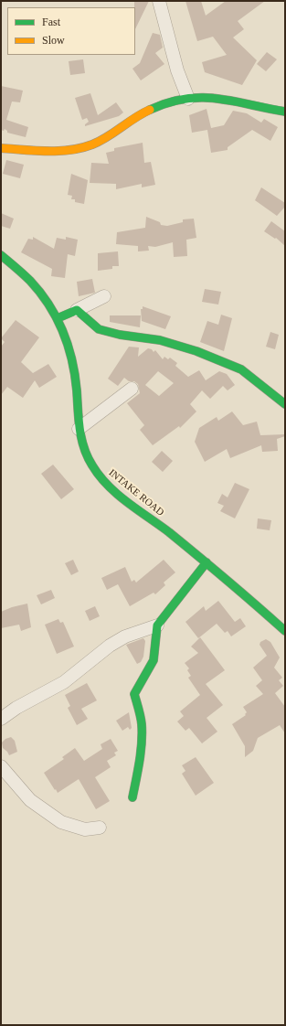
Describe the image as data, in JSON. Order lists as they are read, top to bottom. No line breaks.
{"streets":{"street":["INTAKE ROAD"]},"legend":["Fast","Slow"]}
